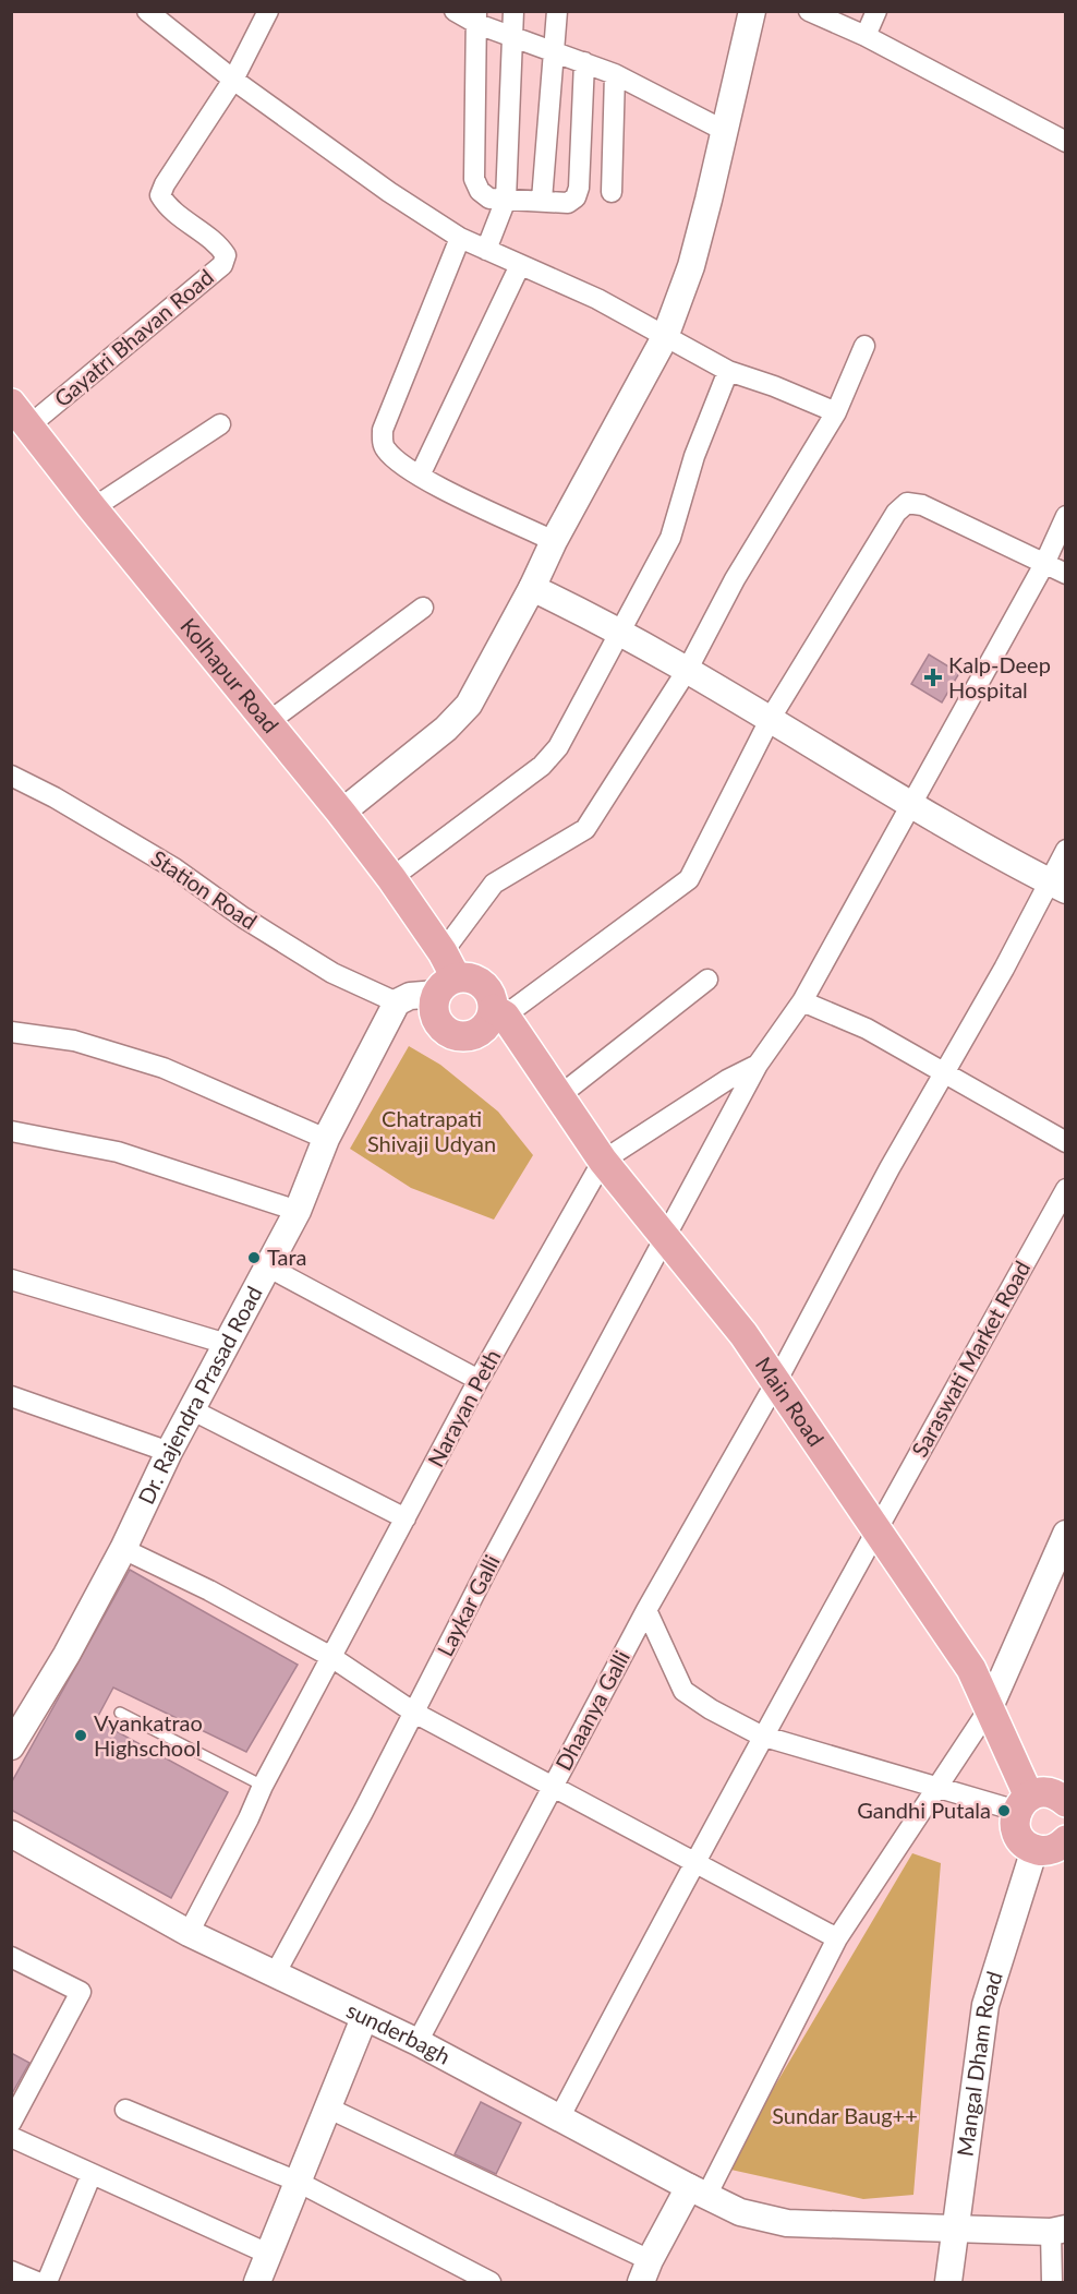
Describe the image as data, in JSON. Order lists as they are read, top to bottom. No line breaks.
{"streets":{"main road":["Kolhapur Road","Dr. Rajendra Prasad Road","Main Road","sunderbagh","Mangal Dham Road"],"street":["Gayatri Bhavan Road","Station Road","Saraswati Market Road","Narayan Peth","Laykar Galli","Dhaanya Galli"]},"crossings":[["Gayatri Bhavan Road","Kolhapur Road"],["Kolhapur Road","Main Road"],["Station Road","Dr. Rajendra Prasad Road"],["Saraswati Market Road","Main Road"],["Saraswati Market Road","sunderbagh"],["Main Road","Narayan Peth"],["Main Road","Laykar Galli"],["Main Road","Dhaanya Galli"],["Main Road","Mangal Dham Road"],["Narayan Peth","sunderbagh"],["Laykar Galli","sunderbagh"],["Dhaanya Galli","sunderbagh"],["sunderbagh","Mangal Dham Road"]],"parks":["Chatrapati Shivaji Udyan","Sundar Baug++"],"places":{"health":["Kalp-Deep Hospital"],"other":["Tara","Vyankatrao Highschool","Gandhi Putala"]}}
